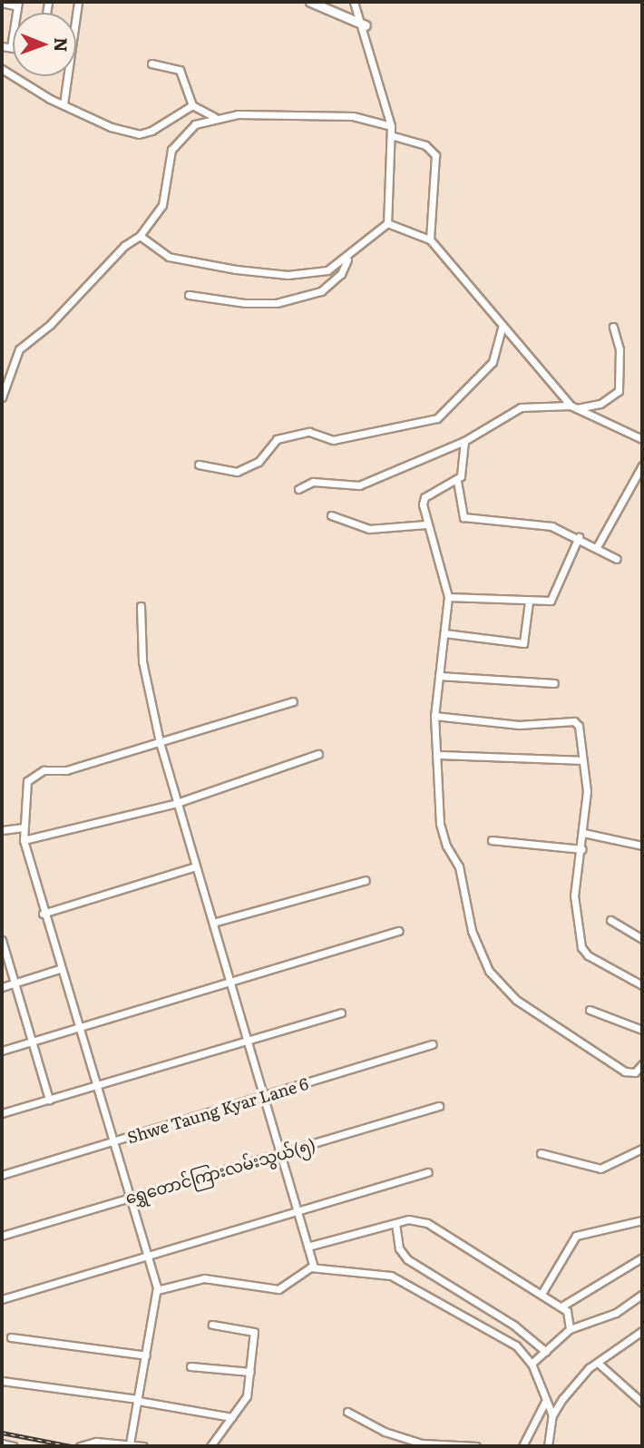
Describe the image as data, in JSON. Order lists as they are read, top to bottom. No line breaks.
{"streets":{"street":["Shwe Taung Kyar Lane 6","ရွှေတောင်ကြားလမ်းသွယ်(၅)"]},"north":"right"}
